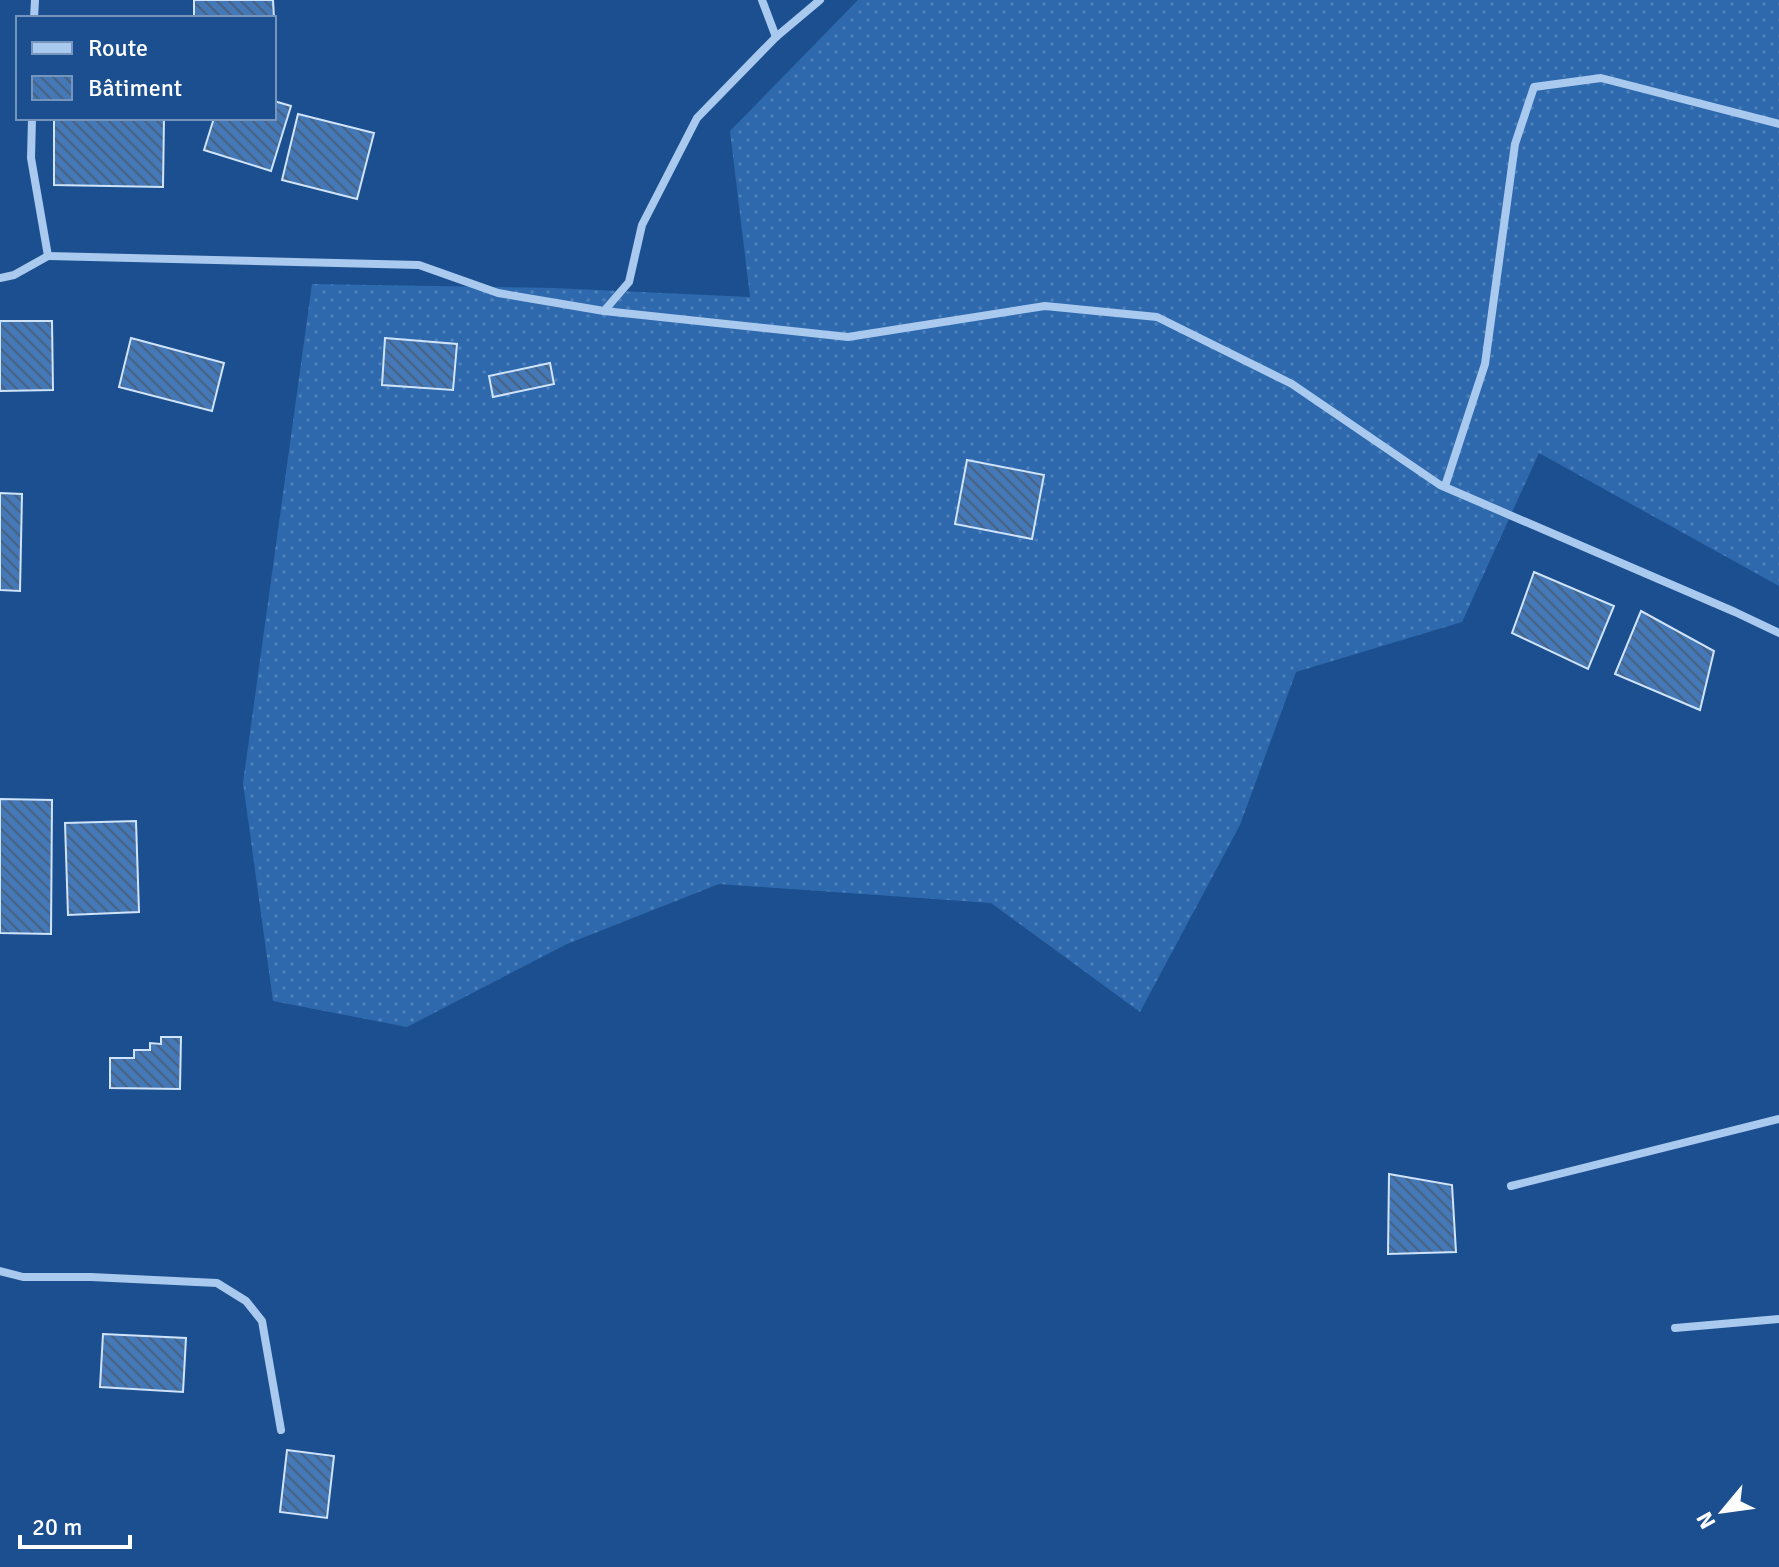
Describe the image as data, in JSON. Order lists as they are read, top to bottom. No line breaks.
{"legend":["Route","Bâtiment"],"scale_bar":"20 m","north":"bottom left"}
